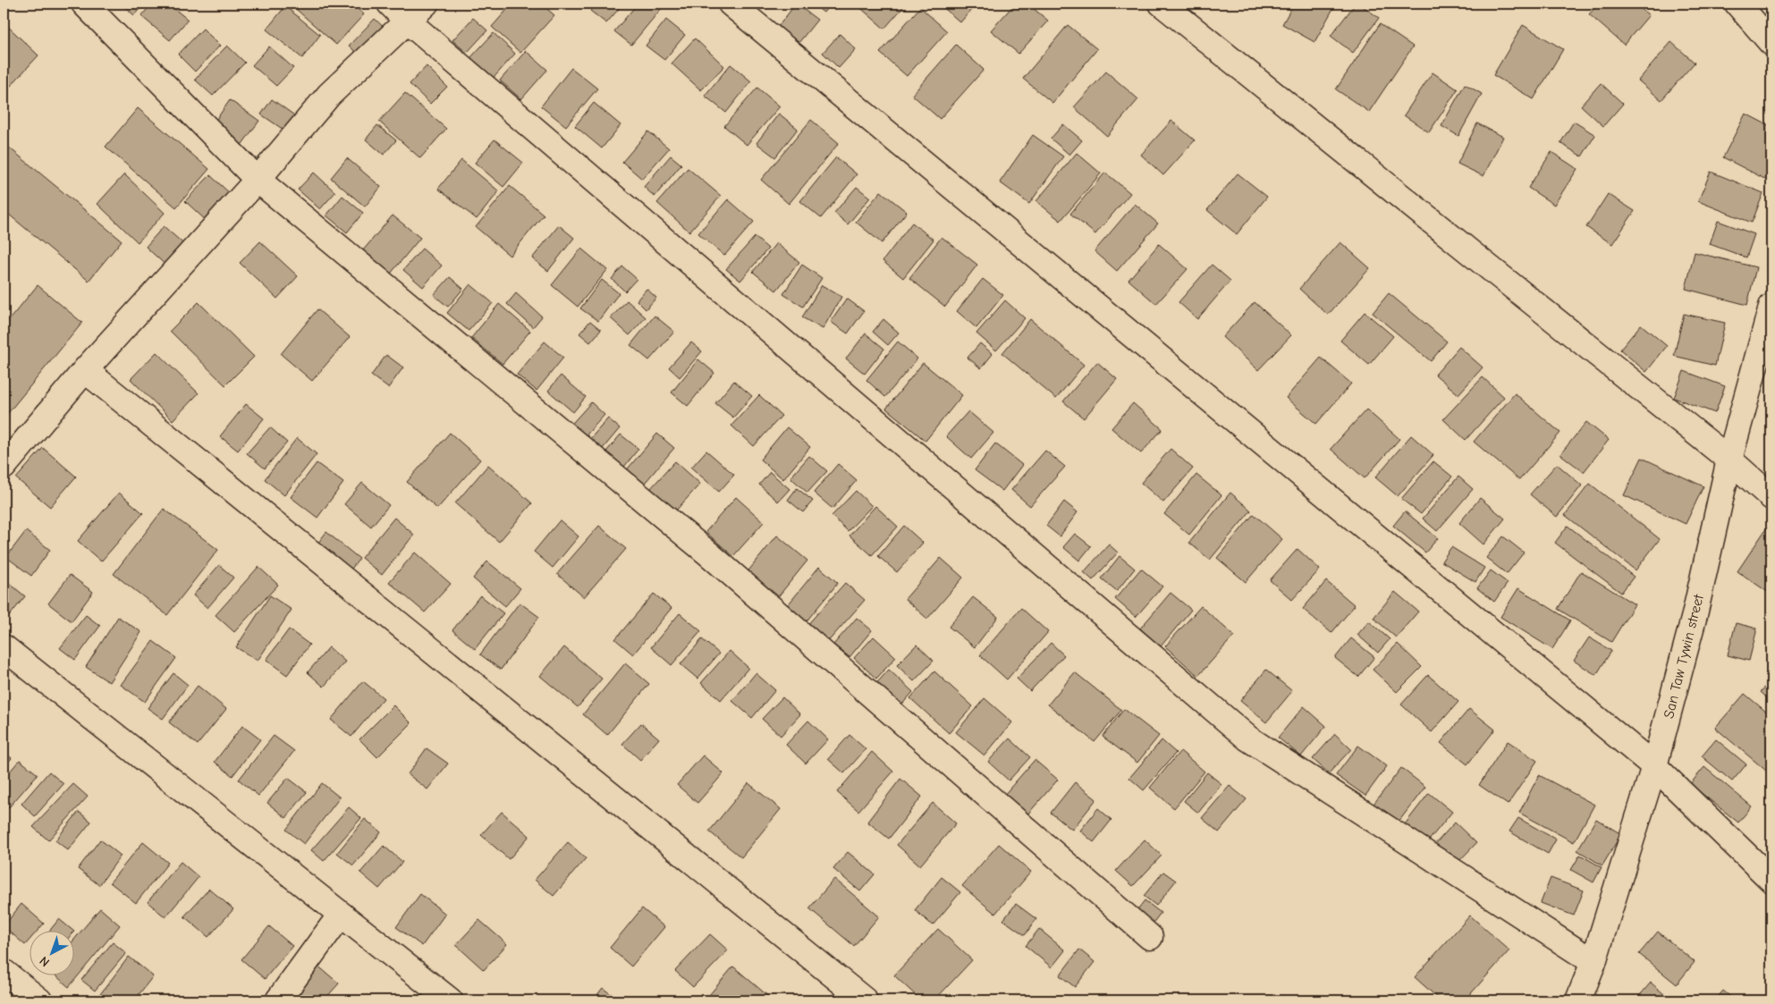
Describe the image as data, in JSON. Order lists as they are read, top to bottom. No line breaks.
{"streets":{"street":["San Taw Tywin street"]},"north":"bottom left"}
